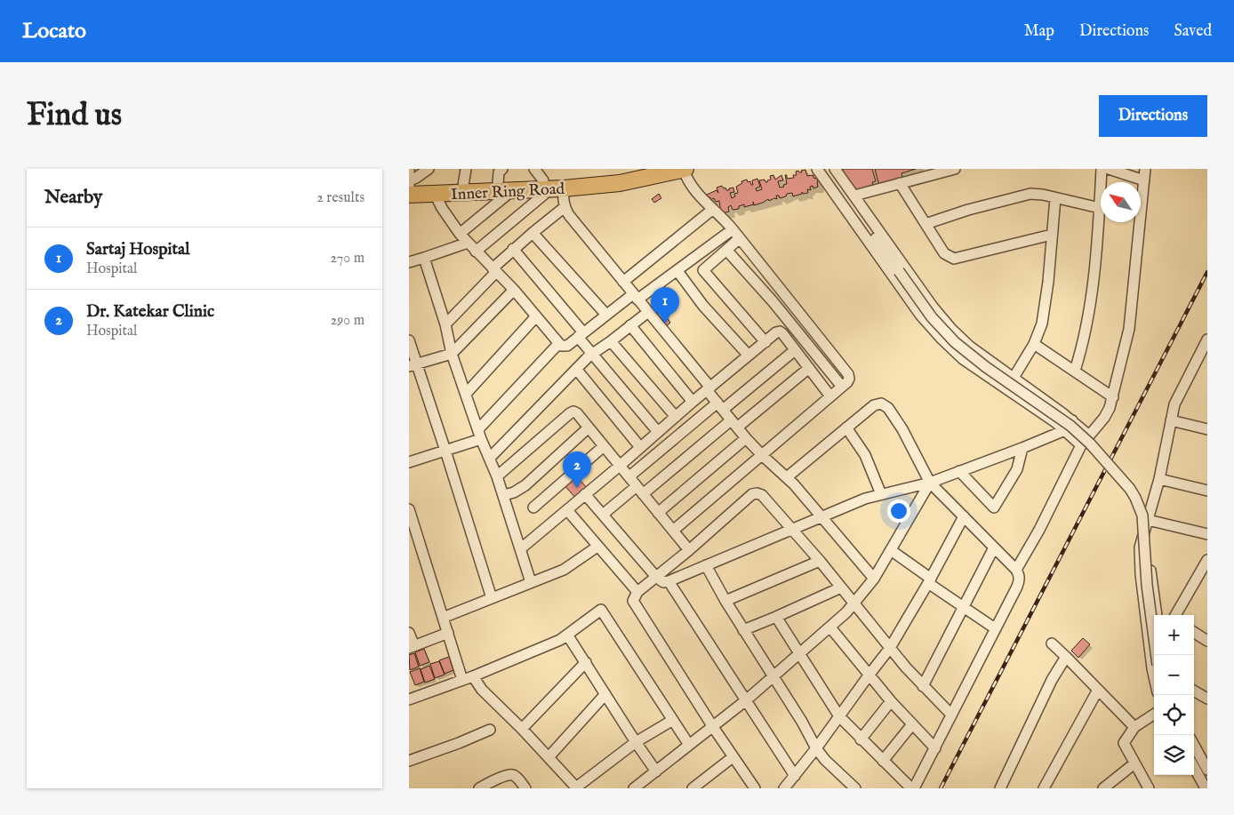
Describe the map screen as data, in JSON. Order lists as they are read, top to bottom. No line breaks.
{"streets":{"highway":["Inner Ring Road"]},"north":"top left","page":{"header":"Locato","nav":["Map","Directions","Saved"],"buttons":"Directions","title":"Find us","heading":["Nearby","2 results"],"list":[{"mark":"1","name":"Sartaj Hospital","note":"Hospital","value":"270 m"},{"mark":"2","name":"Dr. Katekar Clinic","note":"Hospital","value":"290 m"}],"pins":["1","2"],"map_buttons":["+","−"]}}
